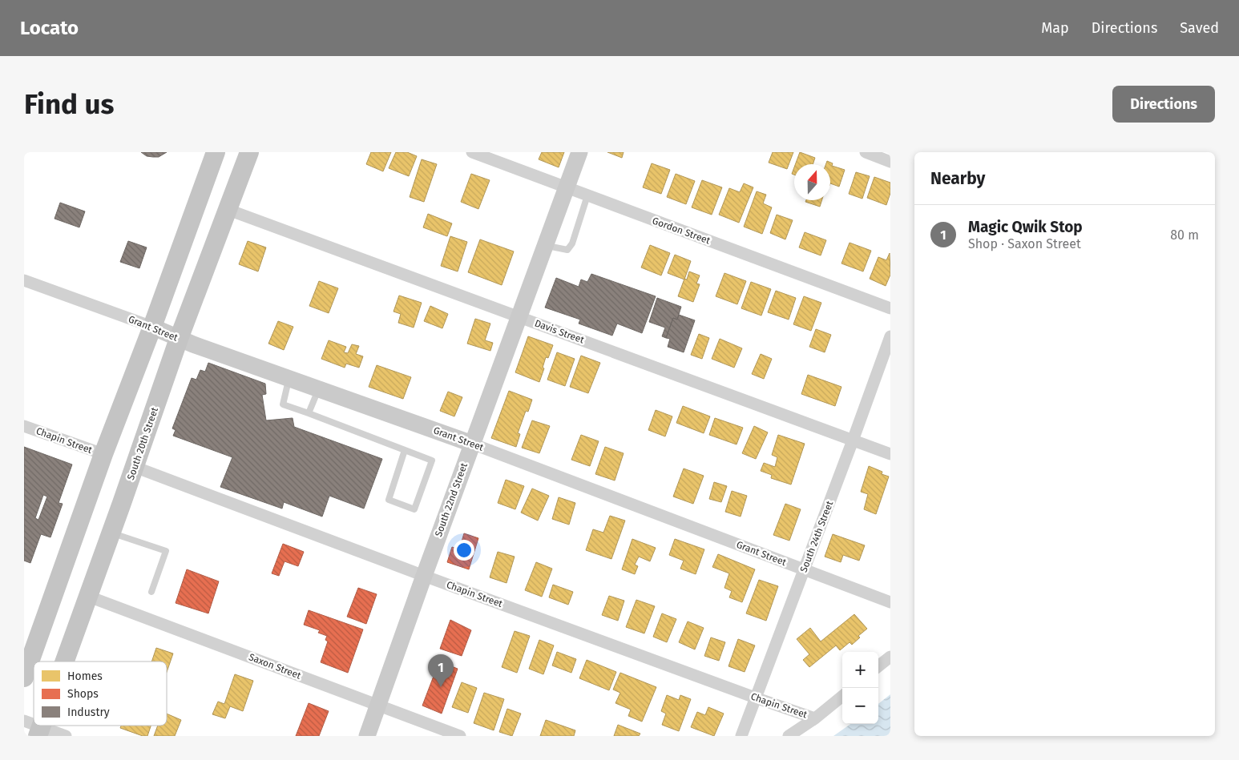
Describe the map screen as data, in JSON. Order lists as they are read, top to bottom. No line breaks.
{"streets":{"main road":["South 20th Street"],"street":["Gordon Street","Grant Street","Davis Street","Chapin Street","South 22nd Street","South 24th Street","Saxon Street"]},"crossings":[["Gordon Street","South 22nd Street"],["Grant Street","South 20th Street"],["Grant Street","South 22nd Street"],["Grant Street","South 24th Street"],["Davis Street","South 20th Street"],["Davis Street","South 22nd Street"],["Davis Street","South 24th Street"],["Chapin Street","South 20th Street"],["Chapin Street","South 22nd Street"],["Chapin Street","South 24th Street"],["South 20th Street","Saxon Street"],["South 22nd Street","Saxon Street"]],"legend":["Homes","Shops","Industry"],"north":"top","page":{"header":"Locato","nav":["Map","Directions","Saved"],"buttons":"Directions","title":"Find us","heading":"Nearby","list":[{"mark":"1","name":"Magic Qwik Stop","note":"Shop · Saxon Street","value":"80 m"}],"map_buttons":["+","−"],"pins":"1"}}
